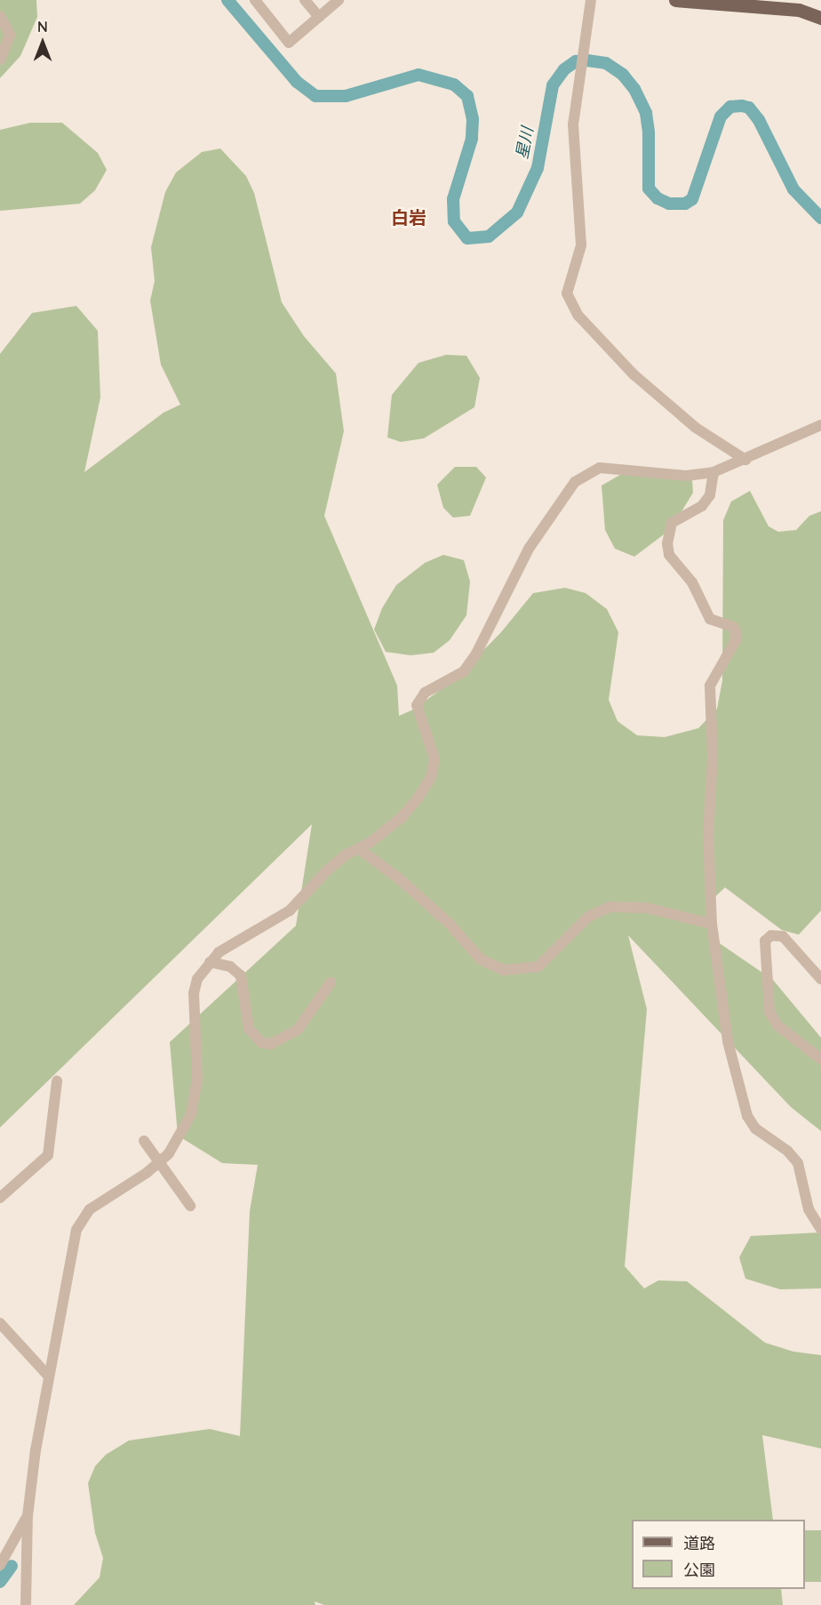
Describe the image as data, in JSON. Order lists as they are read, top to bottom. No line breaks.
{"districts":["白岩"],"water":["星川"],"legend":["道路","公園"],"north":"top"}
